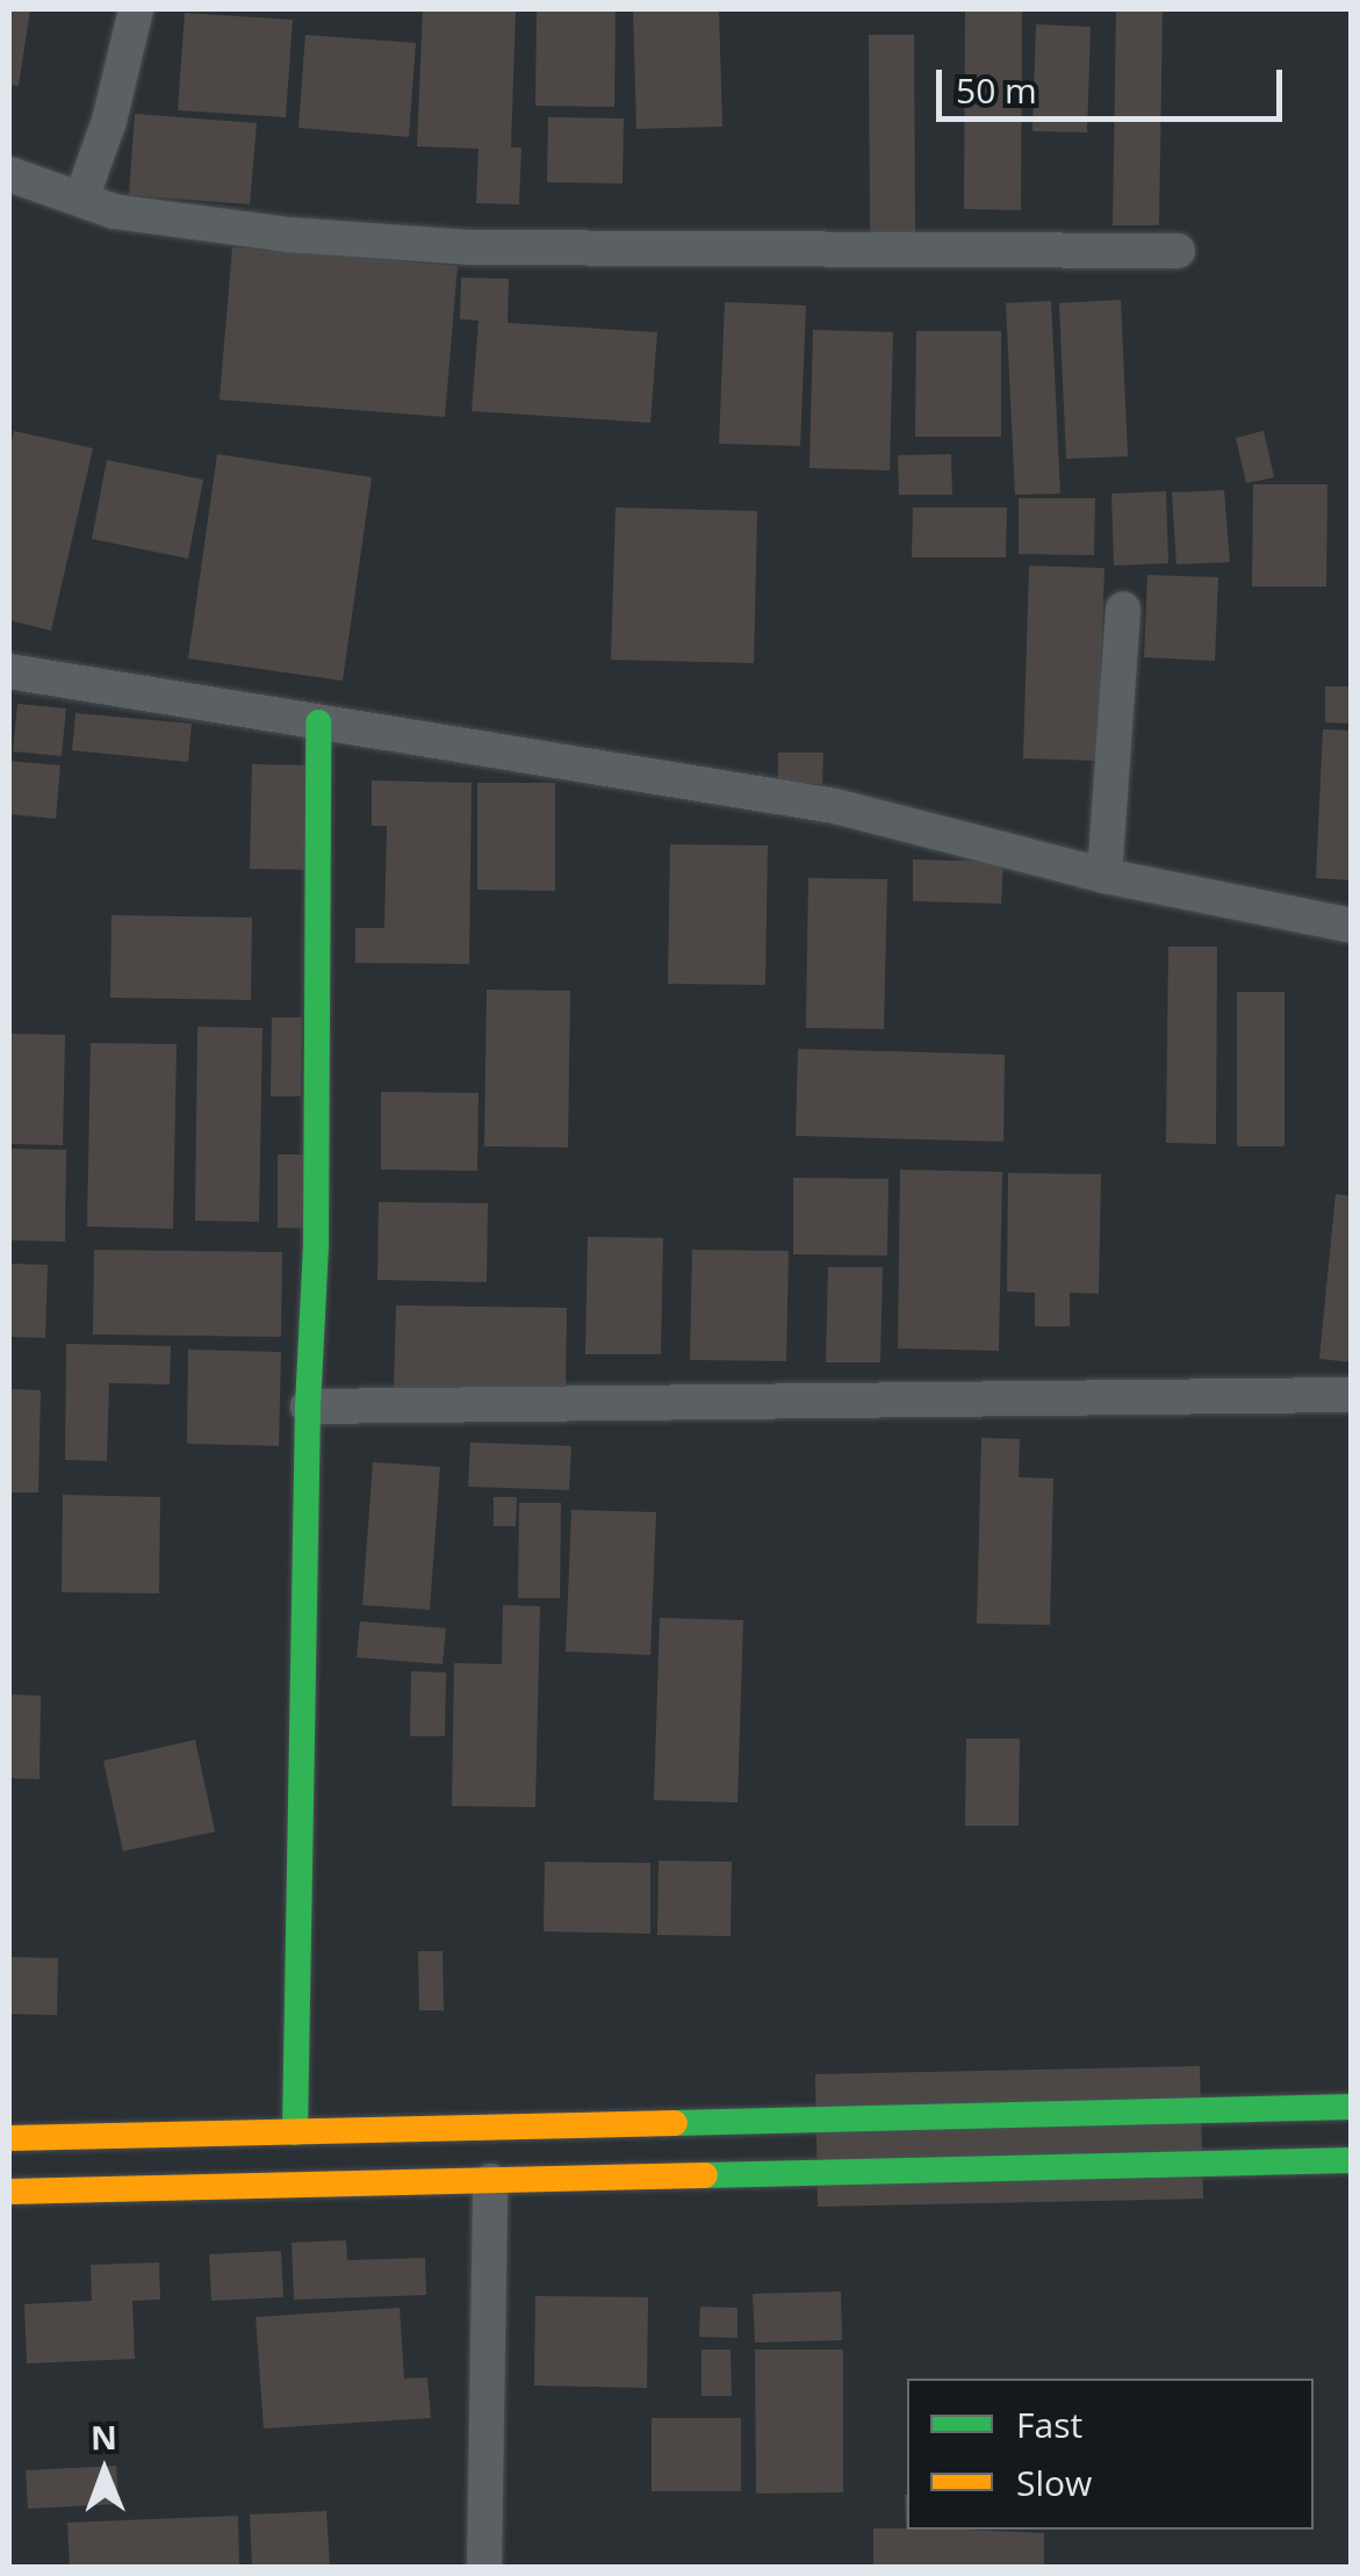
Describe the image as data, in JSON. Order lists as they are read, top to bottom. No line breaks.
{"legend":["Fast","Slow"],"scale_bar":"50 m","north":"top"}
